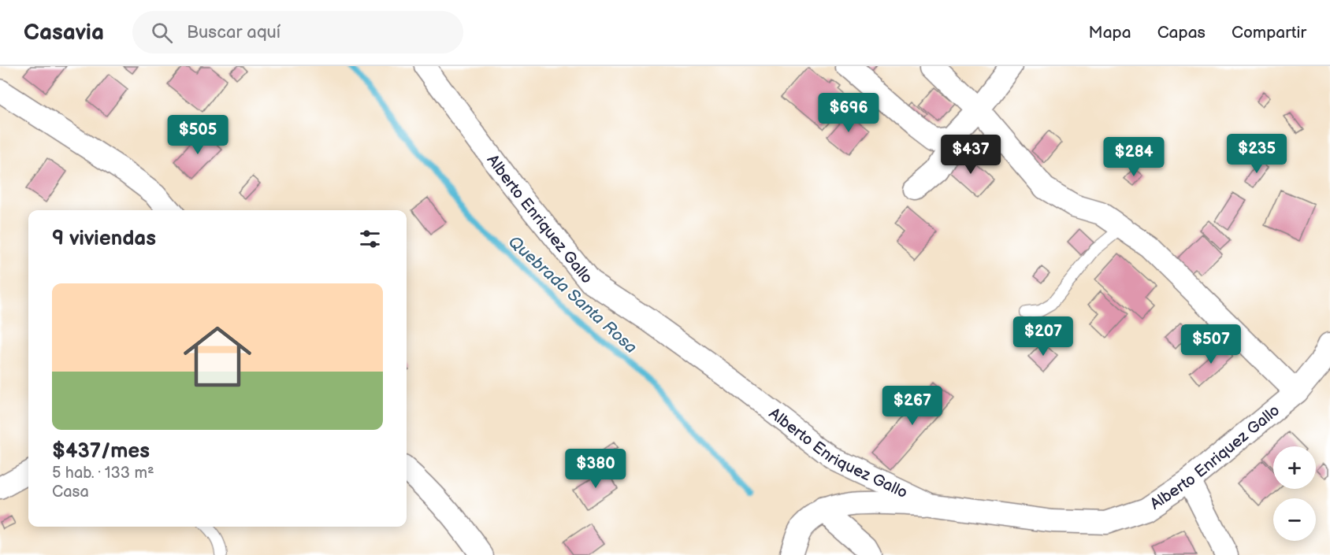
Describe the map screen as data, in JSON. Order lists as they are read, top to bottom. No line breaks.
{"streets":{"street":["Alberto Enriquez Gallo"]},"water":["Quebrada Santa Rosa"],"page":{"header":"Casavia","search":"Buscar aquí","nav":["Mapa","Capas","Compartir"],"price":["$696","$505","$235","$437","$284","$207","$507","$267","$380"],"heading":"9 viviendas","list":[{"name":"$437/mes","note":"5 hab. · 133 m² · Casa"}],"map_buttons":["+","−"]}}
